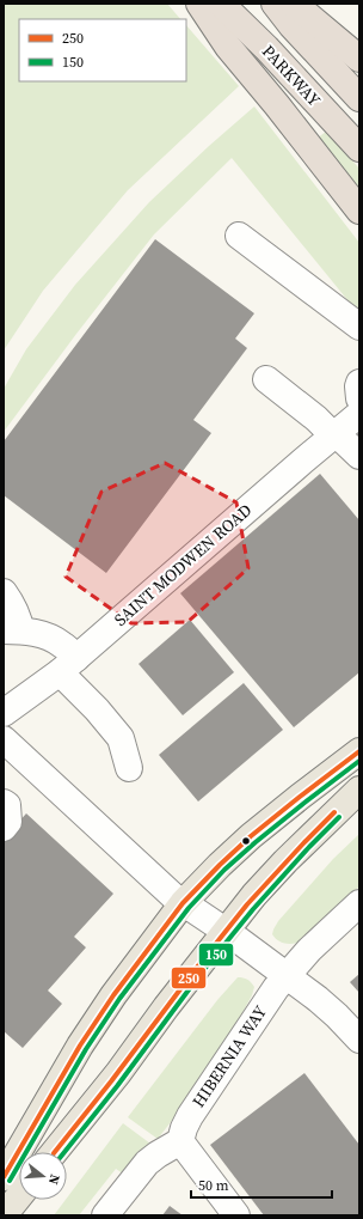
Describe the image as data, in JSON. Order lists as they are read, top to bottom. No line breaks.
{"streets":{"highway":["PARKWAY"],"street":["SAINT MODWEN ROAD","HIBERNIA WAY"]},"lines":["transit line 250","transit line 150"],"legend":["250","150"],"scale_bar":"50 m","north":"right"}
